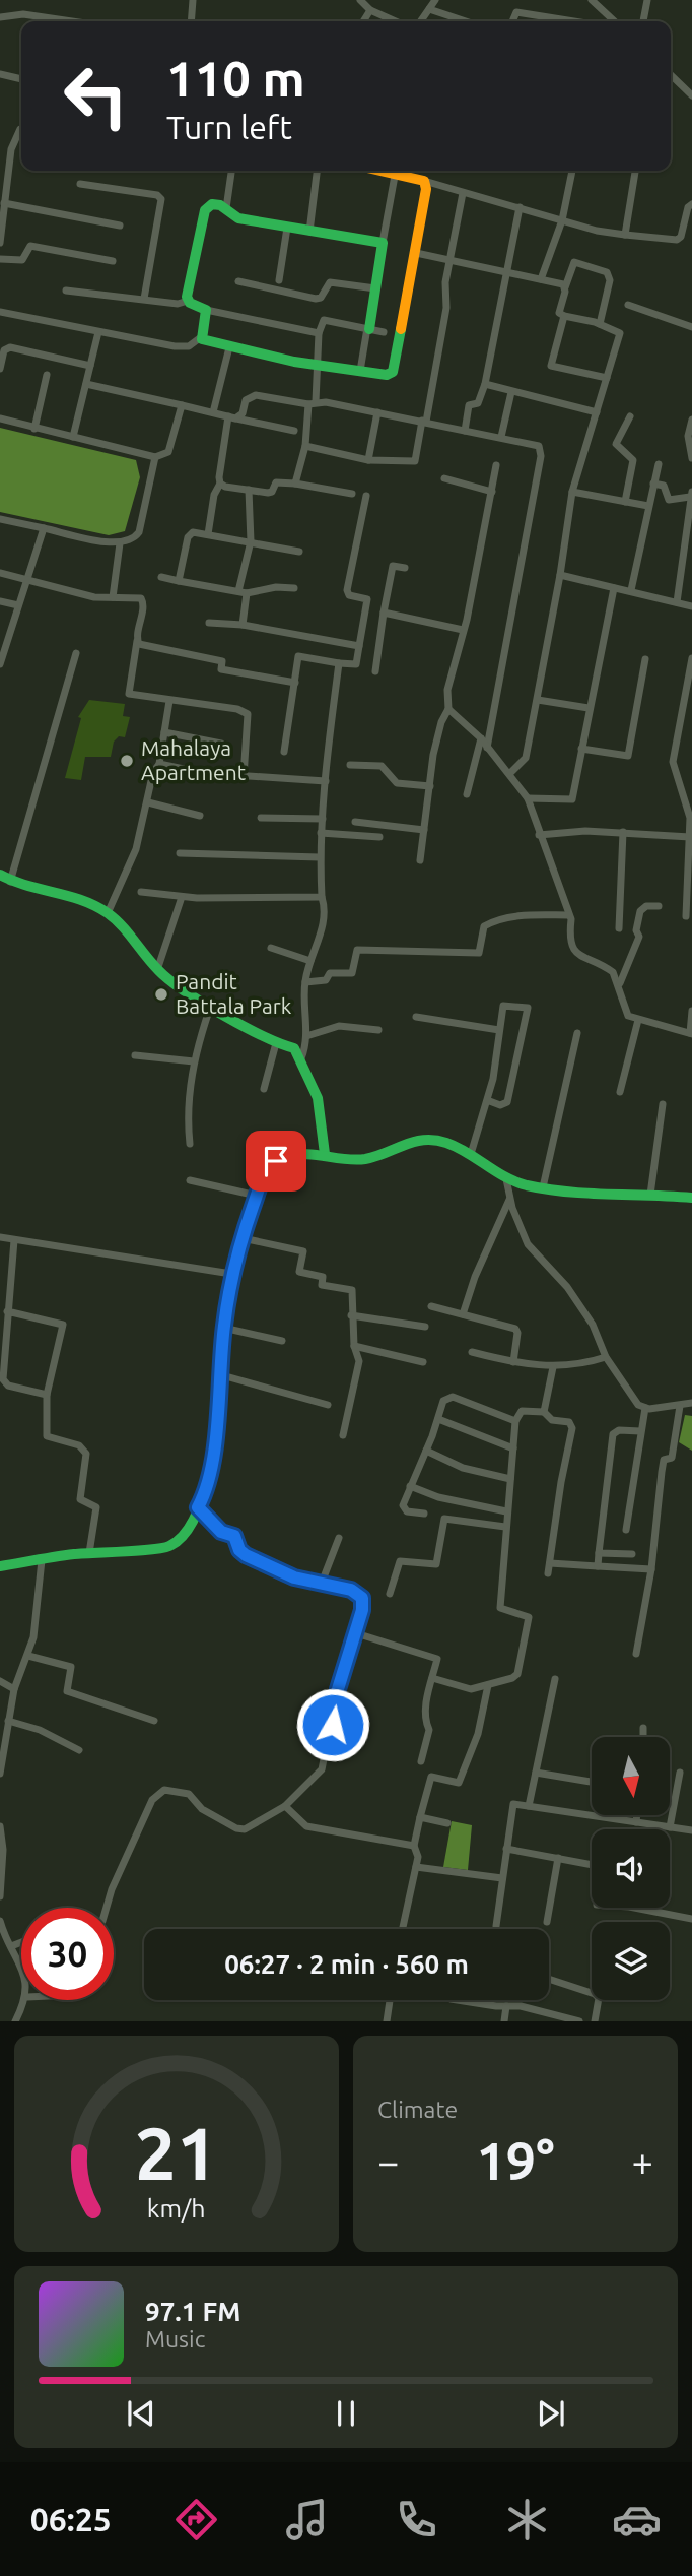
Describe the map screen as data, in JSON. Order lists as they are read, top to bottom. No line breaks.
{"places":["Mahalaya Apartment","Pandit Battala Park"],"north":"bottom","page":{"turn":["110 m","Turn left"],"limit":"30","trip":"06:27 · 2 min · 560 m","tile":"Climate","heat":["−","19°","+"],"song":["97.1 FM","Music"],"tabs":"06:25","gauge":["21","km/h"]}}
